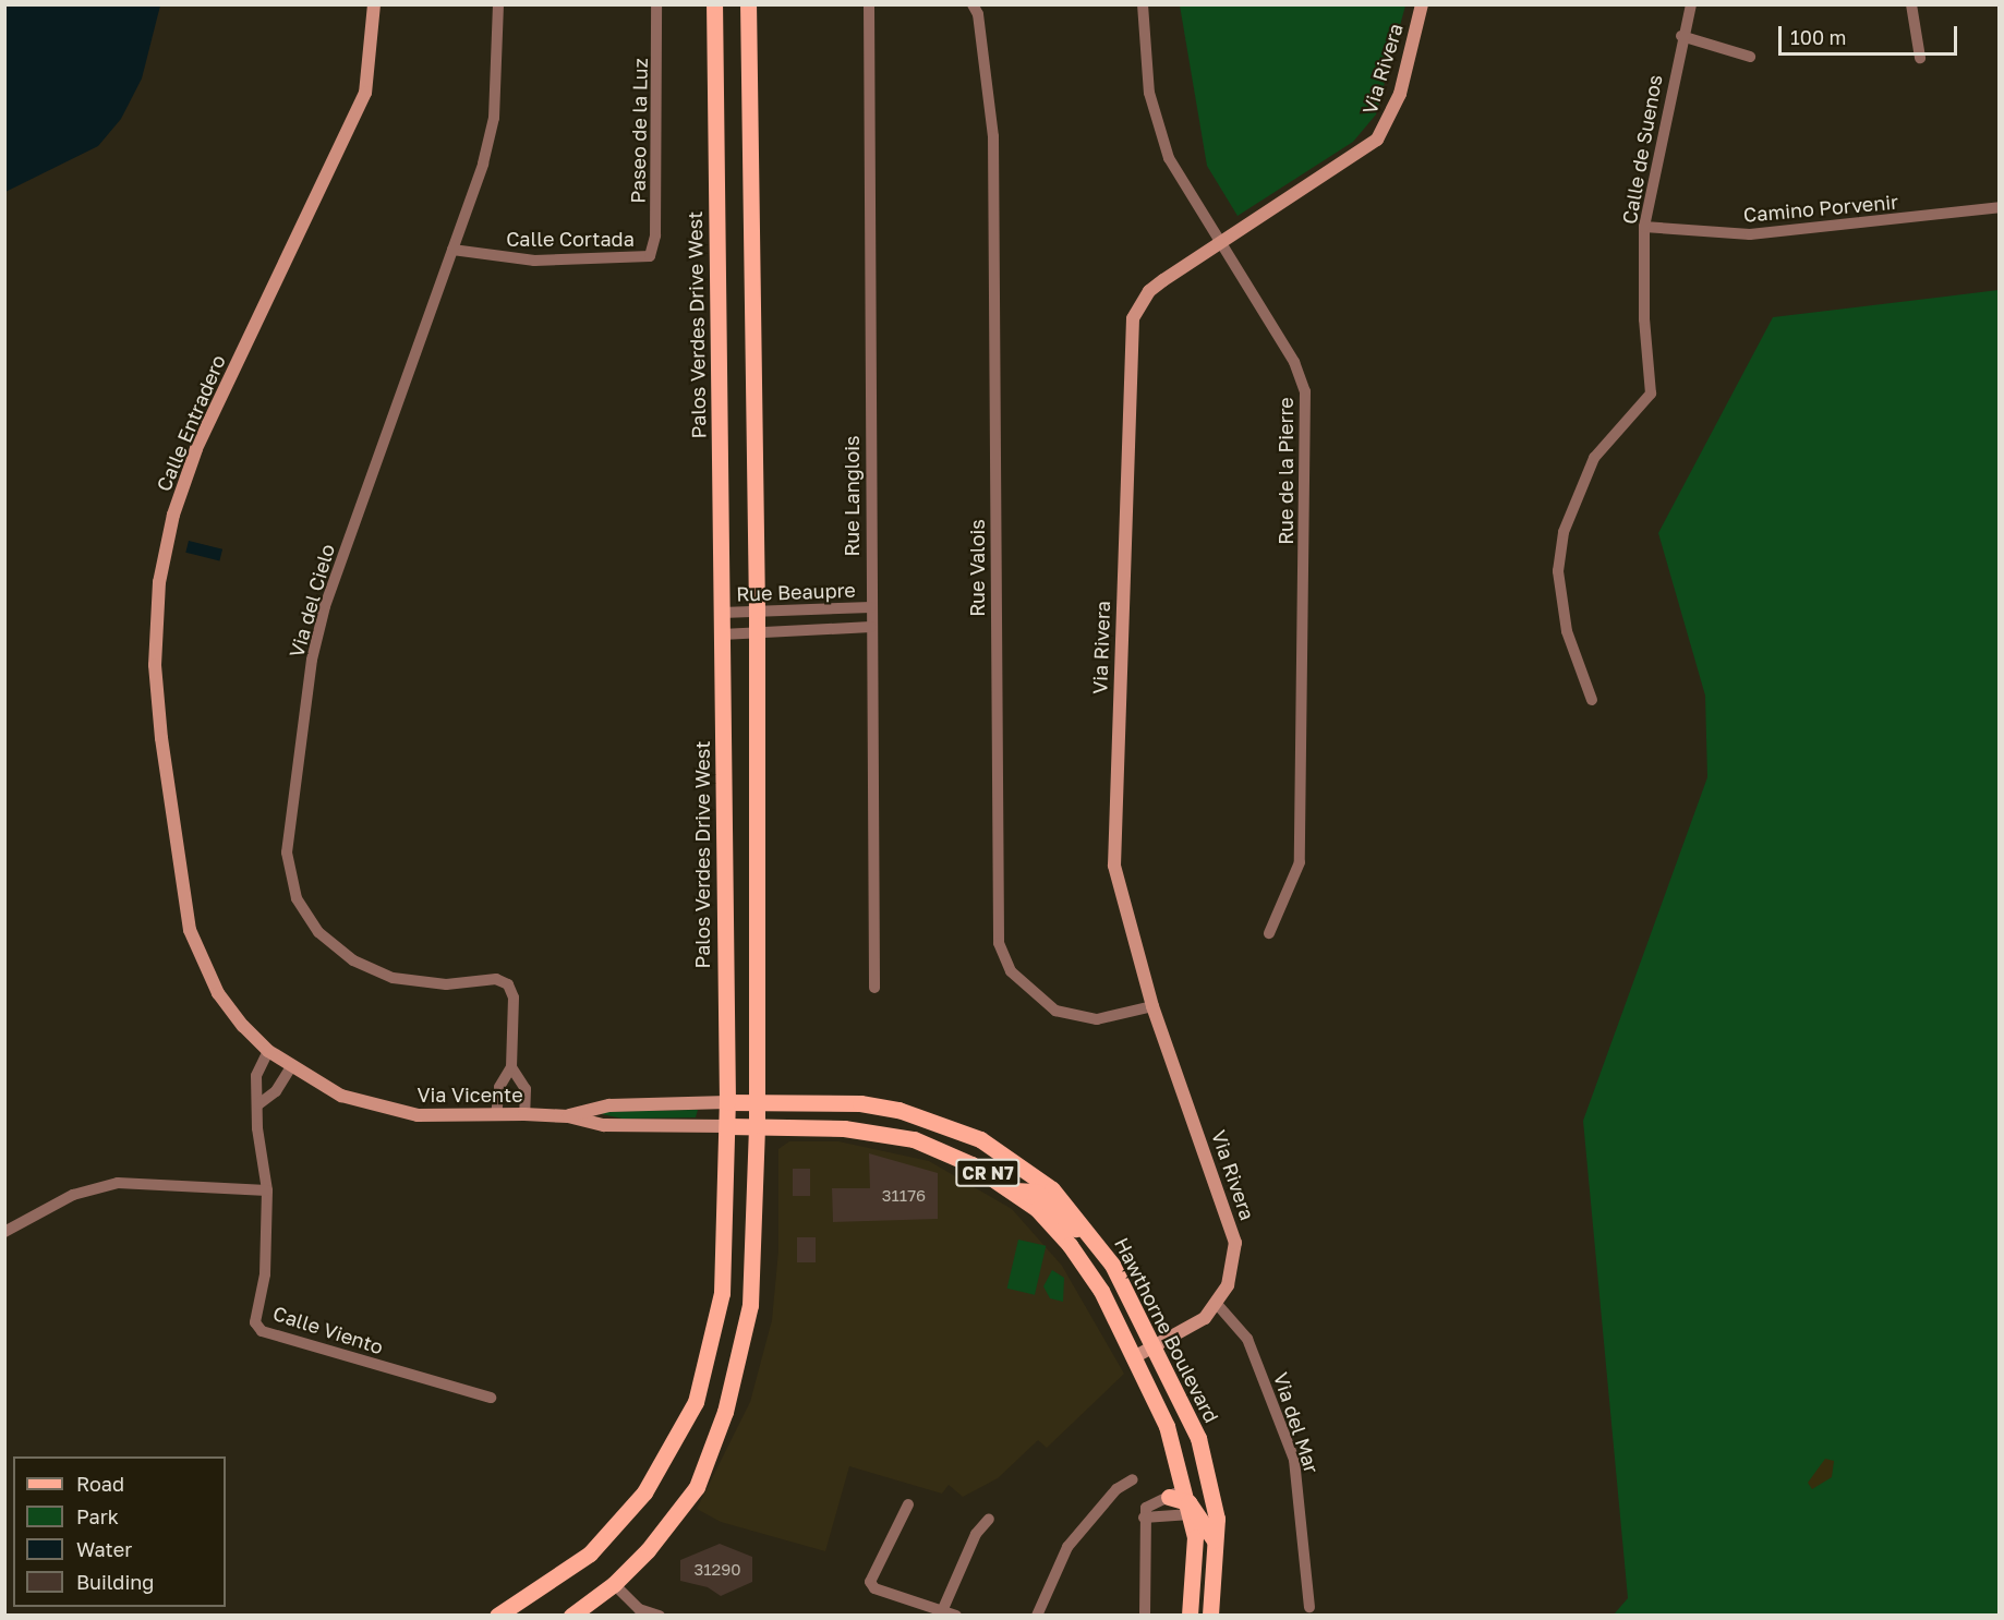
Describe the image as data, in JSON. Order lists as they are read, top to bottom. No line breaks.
{"streets":{"main road":["Palos Verdes Drive West","CR N7","Hawthorne Boulevard"],"street":["Via Rivera","Paseo de la Luz","Calle de Suenos","Camino Porvenir","Calle Cortada","Calle Entradero","Rue de la Pierre","Rue Langlois","Rue Valois","Rue Beaupre","Via del Cielo","Via Vicente","Calle Viento","Via del Mar"]},"crossings":[["Via Rivera","Rue de la Pierre"],["Via Rivera","Rue Valois"],["Via Rivera","Hawthorne Boulevard"],["Via Rivera","Via del Mar"],["Paseo de la Luz","Calle Cortada"],["Calle de Suenos","Camino Porvenir"],["Calle Cortada","Via del Cielo"],["Palos Verdes Drive West","Rue Beaupre"],["Palos Verdes Drive West","Via Vicente"],["Palos Verdes Drive West","Hawthorne Boulevard"],["Calle Entradero","Via Vicente"],["Calle Entradero","Calle Viento"],["Rue Langlois","Rue Beaupre"],["Via del Cielo","Via Vicente"],["Via Vicente","Calle Viento"],["Via Vicente","Hawthorne Boulevard"]],"house_numbers":["31176","31290"],"legend":["Road","Park","Water","Building"],"scale_bar":"100 m"}
